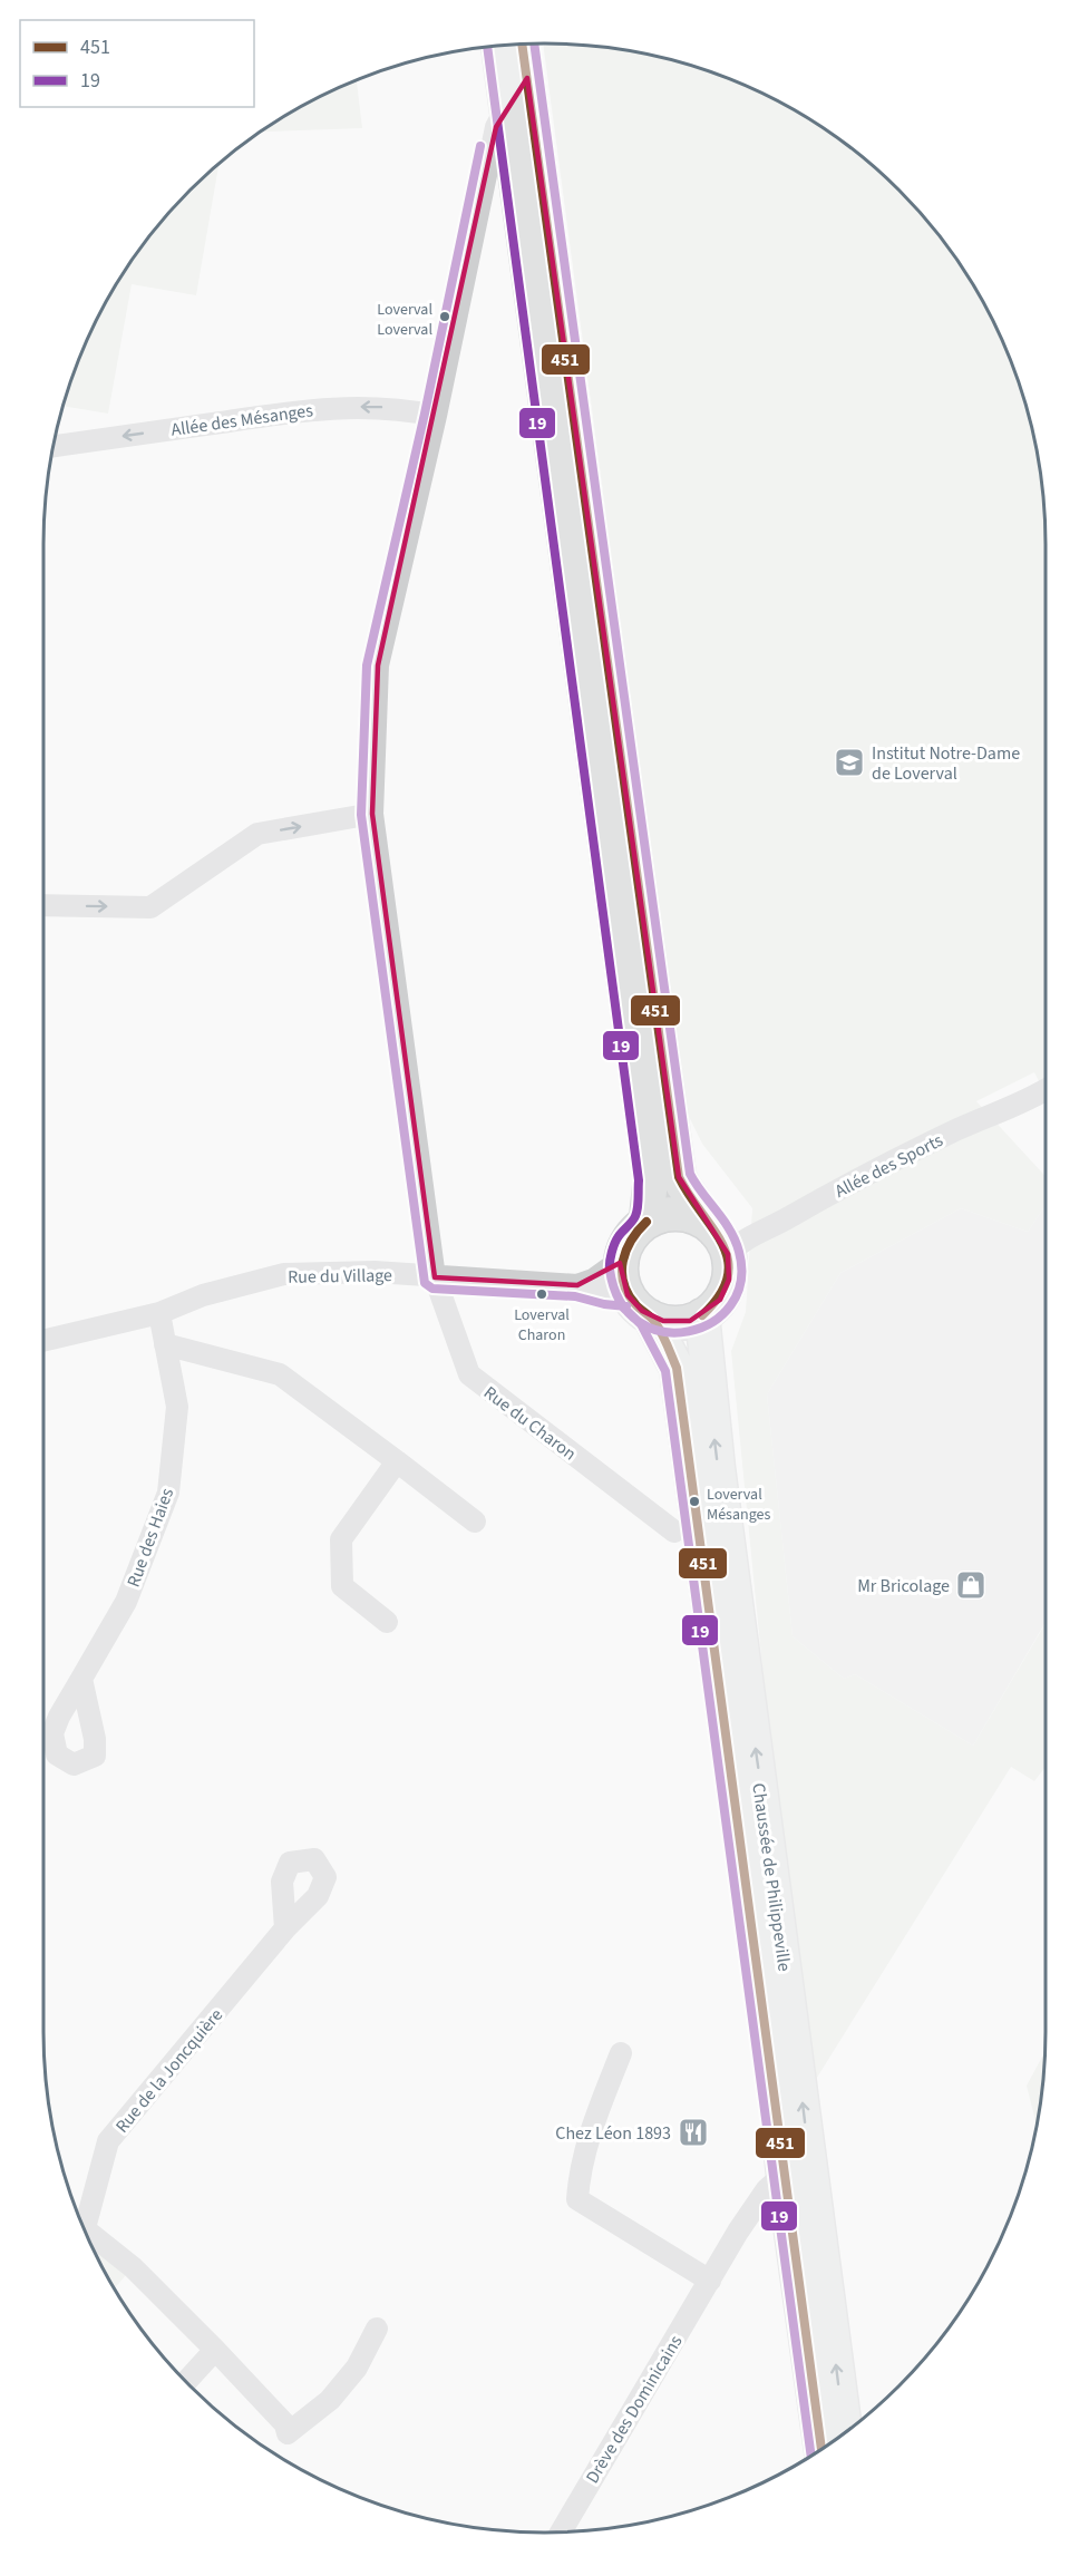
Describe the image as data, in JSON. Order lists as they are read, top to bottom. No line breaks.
{"streets":{"main road":["Chaussée de Philippeville"],"street":["Allée des Mésanges","Allée des Sports","Rue du Village","Rue du Charon","Rue des Haies","Rue de la Joncquière","Drève des Dominicains"]},"crossings":[["Allée des Mésanges","Rue du Charon"],["Allée des Sports","Rue du Village"],["Allée des Sports","Chaussée de Philippeville"],["Rue du Village","Rue du Charon"],["Rue du Village","Rue des Haies"],["Rue du Village","Chaussée de Philippeville"],["Chaussée de Philippeville","Drève des Dominicains"]],"one_way":["Allée des Mésanges"],"places":{"other":["Loverval Loverval","Loverval Charon","Loverval Mésanges"],"school or university":["Institut Notre-Dame de Loverval"],"shop":["Mr Bricolage"],"restaurant":["Chez Léon 1893"]},"lines":["transit line 19","transit line 451"],"legend":["451","19"]}
